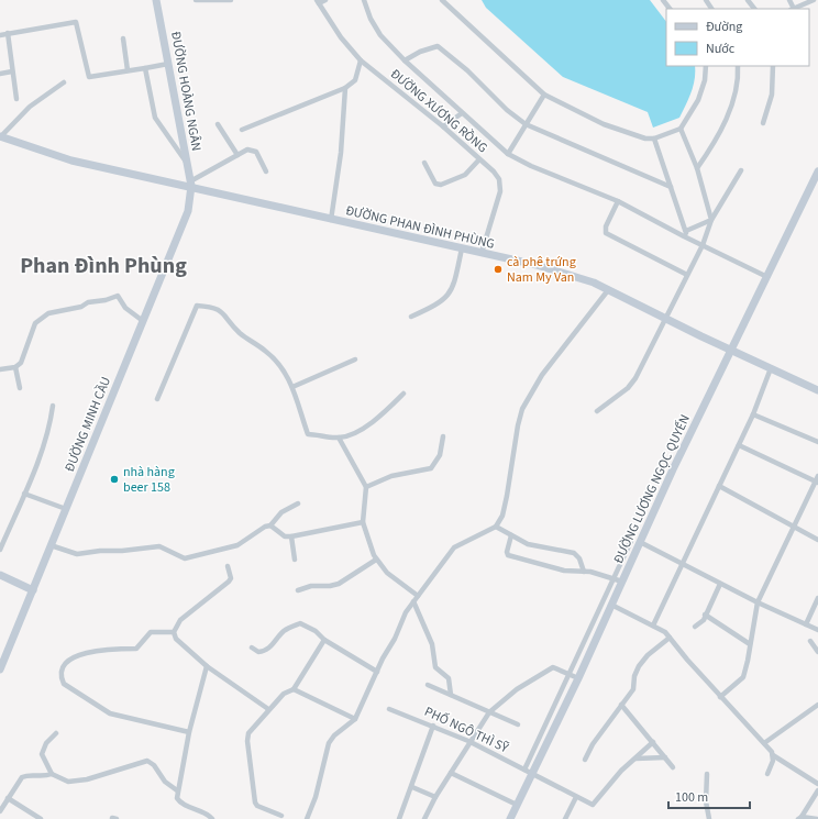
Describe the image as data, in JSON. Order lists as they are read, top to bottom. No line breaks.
{"streets":{"street":["ĐƯỜNG HOÀNG NGÂN","ĐƯỜNG XƯƠNG RỒNG","ĐƯỜNG PHAN ĐÌNH PHÙNG","ĐƯỜNG MINH CẦU","ĐƯỜNG LƯƠNG NGỌC QUYẾN","PHỐ NGÔ THÌ SỸ"]},"crossings":[["ĐƯỜNG HOÀNG NGÂN","ĐƯỜNG PHAN ĐÌNH PHÙNG"],["ĐƯỜNG HOÀNG NGÂN","ĐƯỜNG MINH CẦU"],["ĐƯỜNG XƯƠNG RỒNG","ĐƯỜNG PHAN ĐÌNH PHÙNG"],["ĐƯỜNG PHAN ĐÌNH PHÙNG","ĐƯỜNG MINH CẦU"],["ĐƯỜNG PHAN ĐÌNH PHÙNG","ĐƯỜNG LƯƠNG NGỌC QUYẾN"],["ĐƯỜNG LƯƠNG NGỌC QUYẾN","PHỐ NGÔ THÌ SỸ"]],"districts":["Phan Đình Phùng"],"places":["cà phê trứng Nam My Van","nhà hàng beer 158"],"legend":["Đường","Nước"],"scale_bar":"100 m"}
